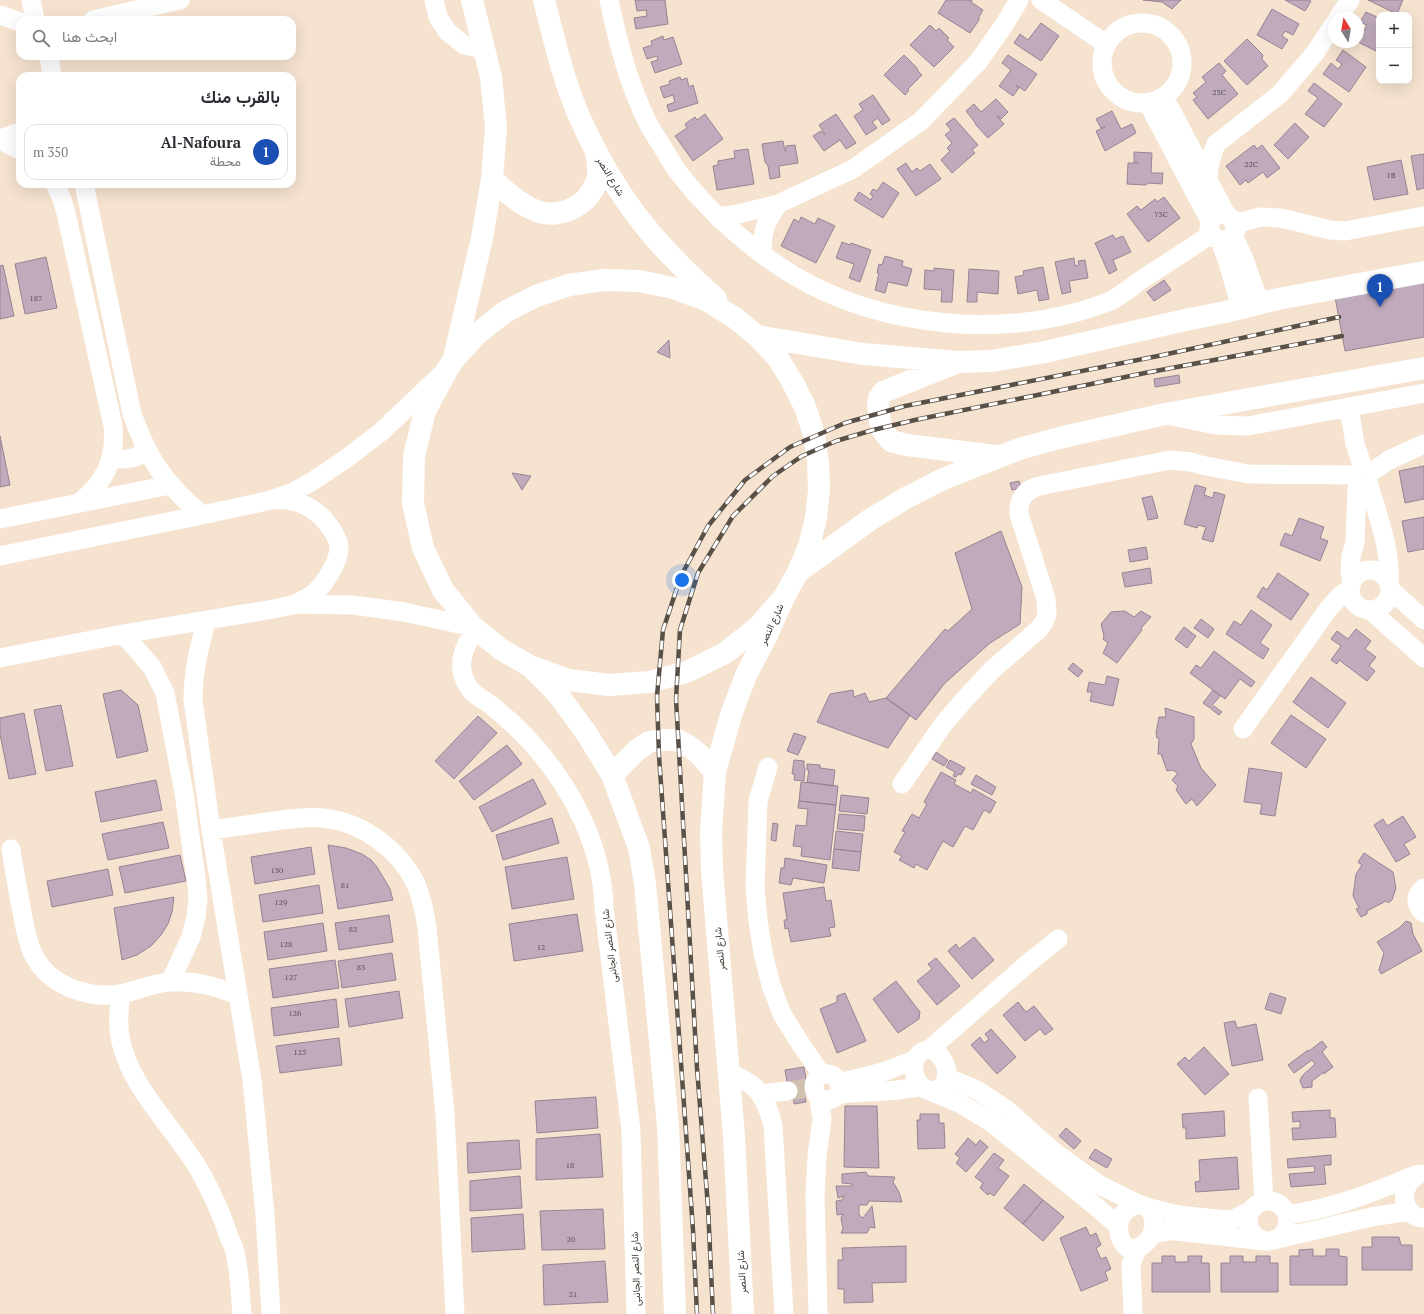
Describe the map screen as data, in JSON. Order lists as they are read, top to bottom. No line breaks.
{"streets":{"main road":["شارع النصر"],"street":["شارع النصر الجانبى"]},"house_numbers":["23C","22C","1B","73C","187","130","81","129","82","128","12","83","127","126","125","18","20","21"],"north":"top","page":{"map_buttons":["+","−"],"search":"ابحث هنا","heading":"بالقرب منك","list":[{"mark":"1","name":"Al-Nafoura","note":"محطة","value":"350 m"}],"pins":"1"}}
